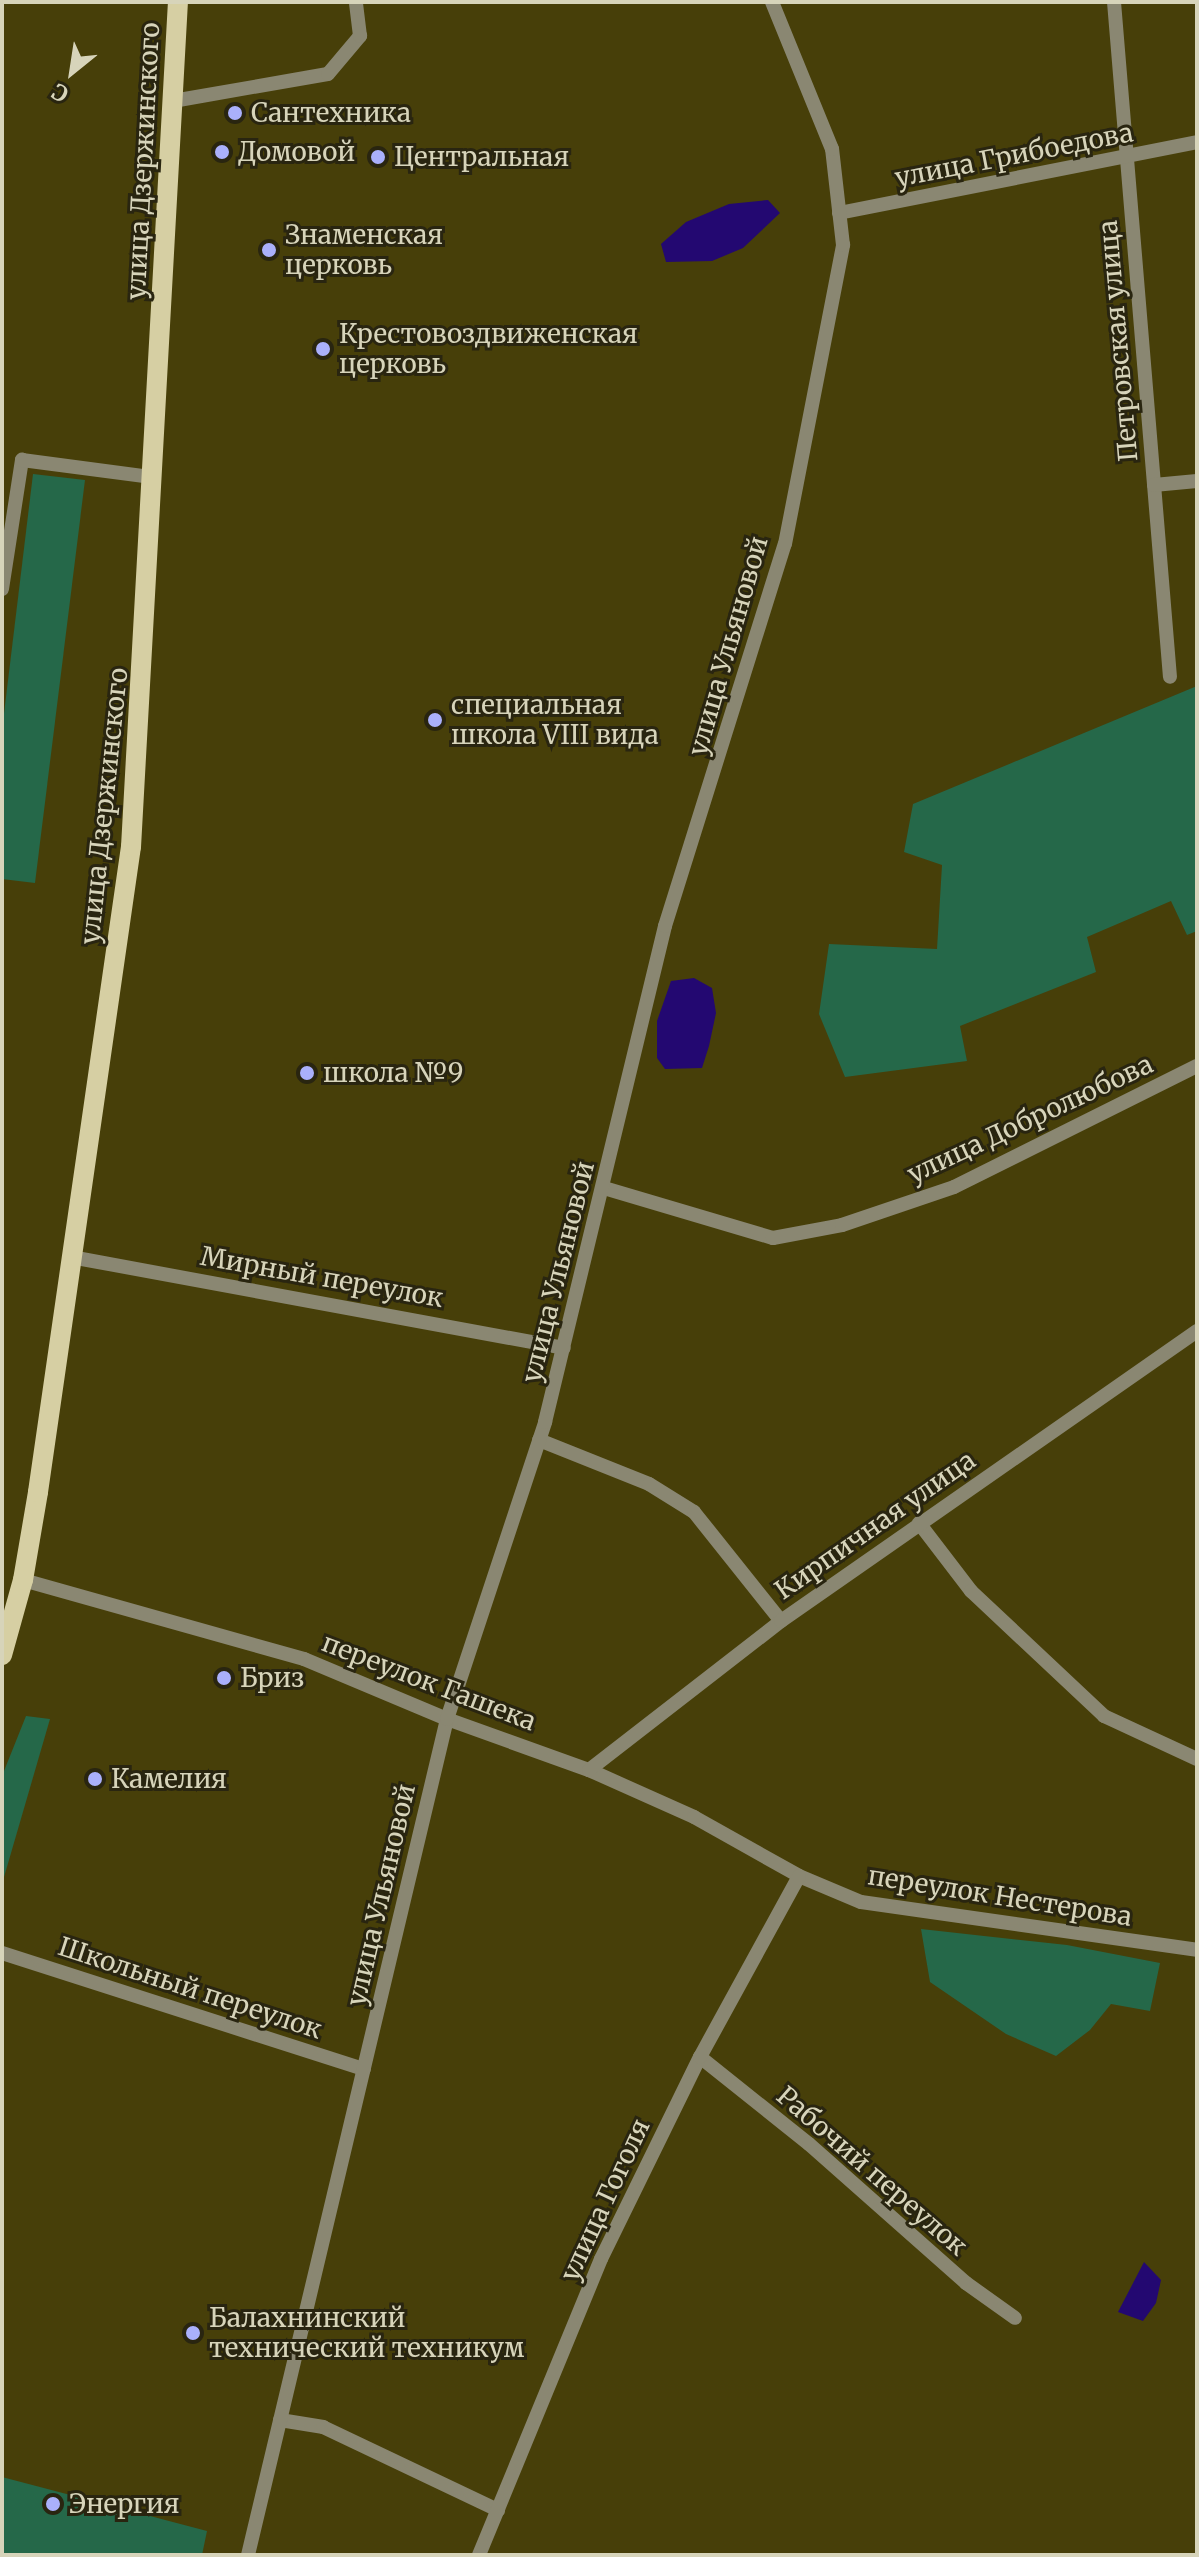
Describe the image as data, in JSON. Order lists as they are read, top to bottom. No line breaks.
{"streets":{"main road":["улица Дзержинского"],"street":["улица Грибоедова","Петровская улица","улица Ульяновой","улица Добролюбова","Мирный переулок","Кирпичная улица","переулок Гашека","переулок Нестерова","Школьный переулок","Рабочий переулок","улица Гоголя"]},"crossings":[["улица Грибоедова","Петровская улица"],["улица Грибоедова","улица Ульяновой"],["улица Дзержинского","Мирный переулок"],["улица Дзержинского","переулок Гашека"],["улица Ульяновой","улица Добролюбова"],["улица Ульяновой","Мирный переулок"],["улица Ульяновой","переулок Гашека"],["улица Ульяновой","Школьный переулок"],["Кирпичная улица","переулок Гашека"],["переулок Гашека","переулок Нестерова"],["переулок Гашека","улица Гоголя"],["переулок Нестерова","улица Гоголя"],["Рабочий переулок","улица Гоголя"]],"places":["Сантехника","Домовой","Центральная","Знаменская церковь","Крестовоздвиженская церковь","специальная школа VIII вида","школа №9","Бриз","Камелия","Балахнинский технический техникум","Энергия"],"north":"bottom left"}
